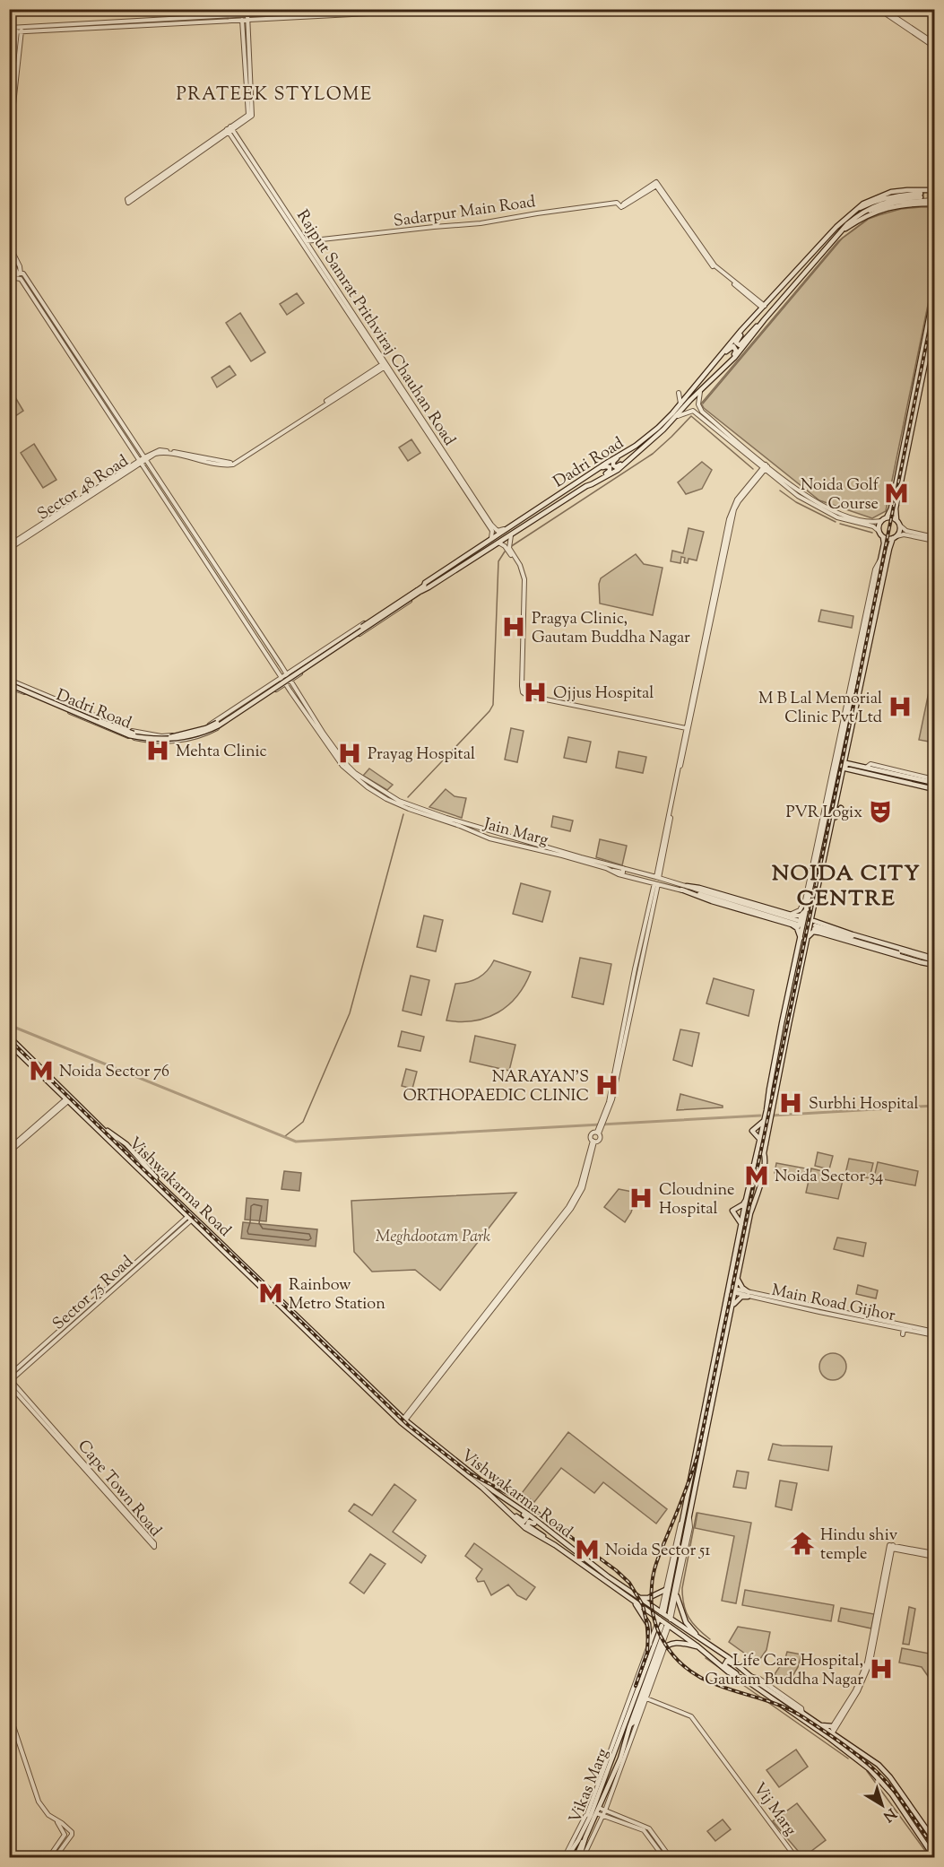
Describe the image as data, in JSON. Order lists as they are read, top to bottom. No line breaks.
{"streets":{"main road":["Dadri Road","Vishwakarma Road","Vikas Marg"],"street":["Sadarpur Main Road","Rajput Samrat Prithviraj Chauhan Road","Sector 48 Road","Jain Marg","Sector 75 Road","Main Road Gijhor","Cape Town Road","Vij Marg"]},"crossings":[["Sadarpur Main Road","Rajput Samrat Prithviraj Chauhan Road"],["Sadarpur Main Road","Dadri Road"],["Rajput Samrat Prithviraj Chauhan Road","Dadri Road"],["Dadri Road","Jain Marg"],["Sector 48 Road","Jain Marg"],["Vishwakarma Road","Sector 75 Road"],["Vishwakarma Road","Vikas Marg"],["Sector 75 Road","Cape Town Road"]],"districts":["PRATEEK STYLOME","NOIDA CITY CENTRE"],"parks":["Meghdootam Park"],"places":{"metro station":["Noida Golf Course","Noida Sector 76","Noida Sector 34","Rainbow Metro Station","Noida Sector 51"],"hospital":["Pragya Clinic, Gautam Buddha Nagar","Ojjus Hospital","M B Lal Memorial Clinic Pvt Ltd","Mehta Clinic","Prayag Hospital","NARAYAN'S ORTHOPAEDIC CLINIC","Surbhi Hospital","Cloudnine Hospital","Life Care Hospital, Gautam Buddha Nagar"],"theatre":["PVR Logix"],"temple":["Hindu shiv temple"]},"north":"bottom right"}
